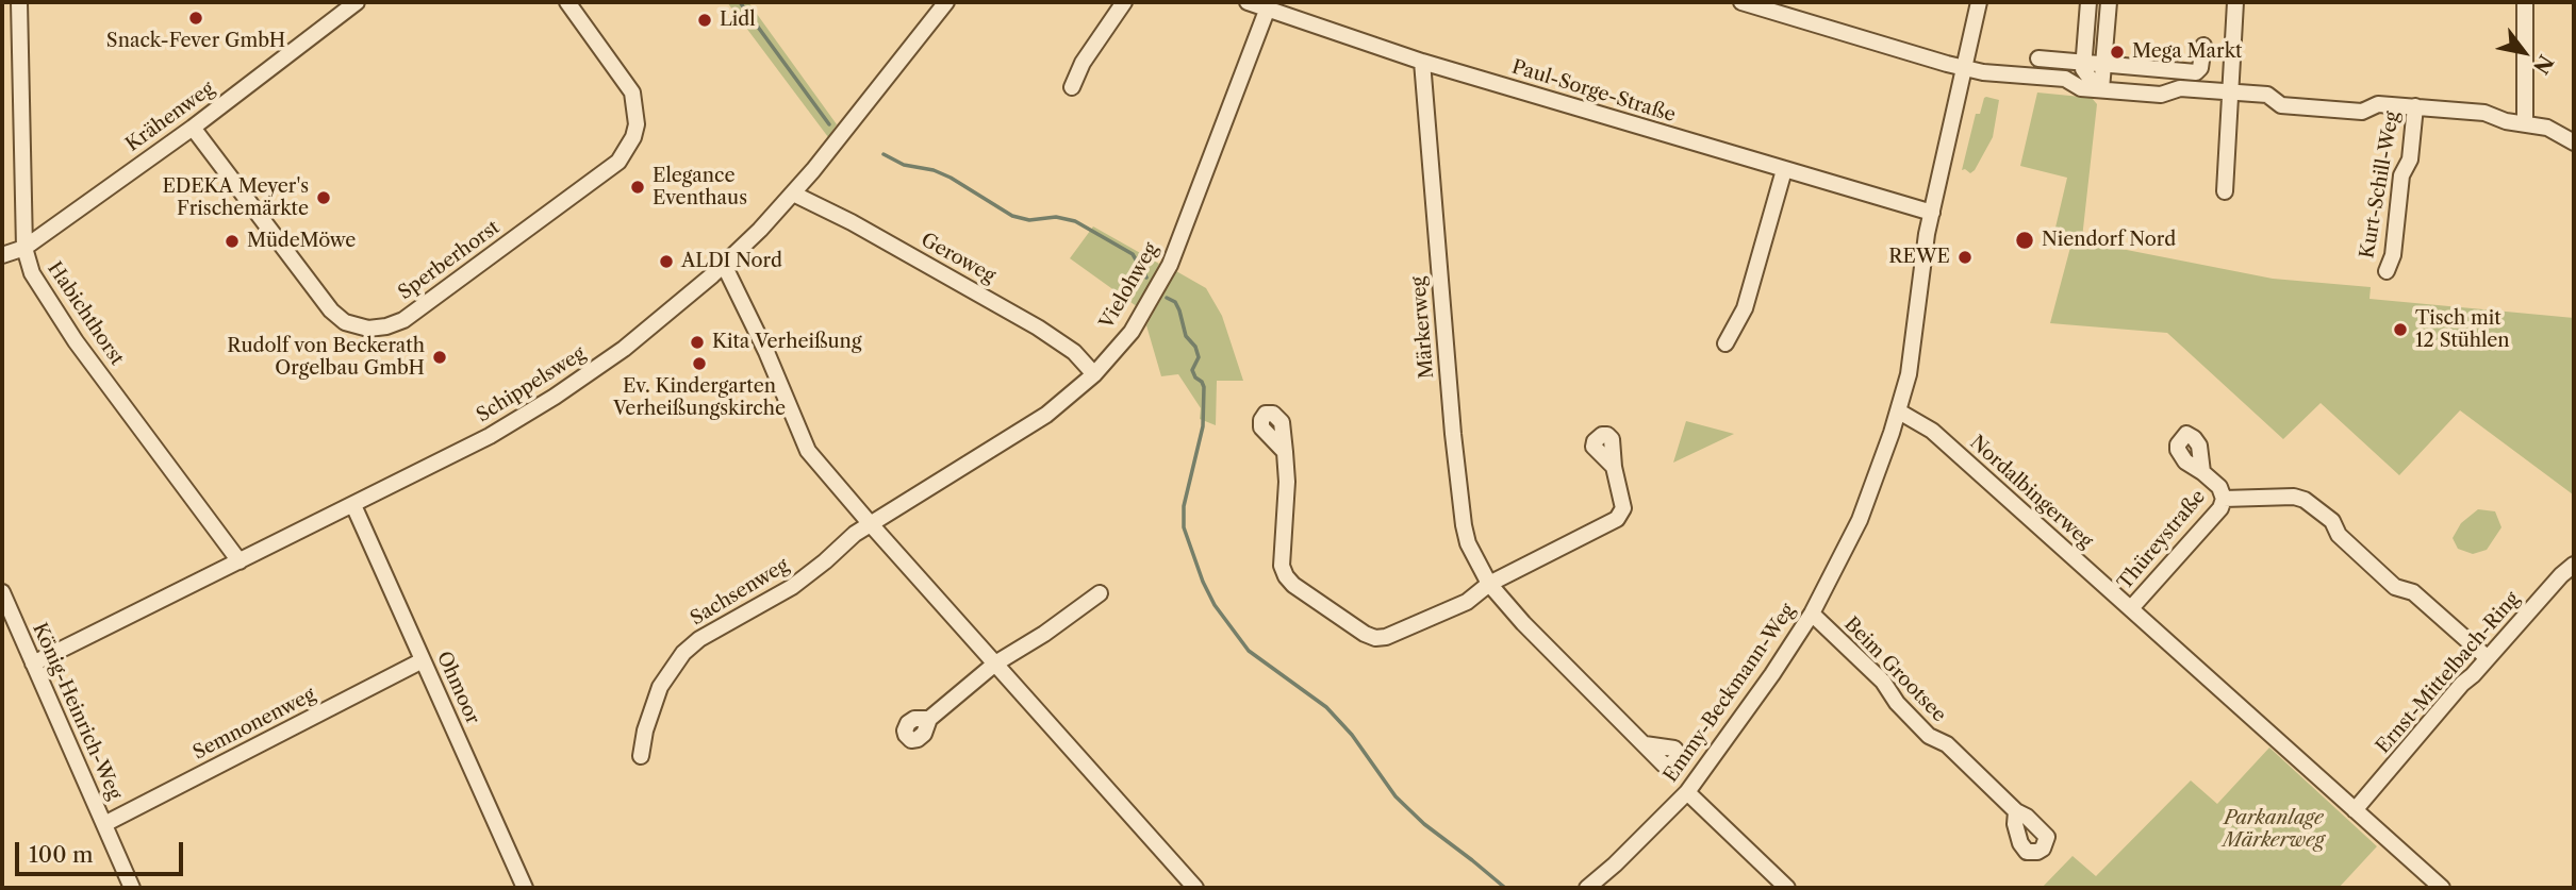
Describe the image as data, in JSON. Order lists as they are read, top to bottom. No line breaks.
{"streets":{"street":["Paul-Sorge-Straße","Krähenweg","Kurt-Schill-Weg","Geroweg","Sperberhorst","Vielohweg","Habichthorst","Märkerweg","Schippelsweg","Nordalbingerweg","Thüreystraße","Sachsenweg","Beim Grootsee","Ernst-Mittelbach-Ring","Ohmoor","Emmy-Beckmann-Weg","König-Heinrich-Weg","Semnonenweg"]},"crossings":[["Paul-Sorge-Straße","Vielohweg"],["Paul-Sorge-Straße","Märkerweg"],["Krähenweg","Sperberhorst"],["Krähenweg","Habichthorst"],["Geroweg","Vielohweg"],["Geroweg","Schippelsweg"],["Vielohweg","Sachsenweg"],["Habichthorst","Schippelsweg"],["Schippelsweg","Ohmoor"],["Schippelsweg","König-Heinrich-Weg"],["Nordalbingerweg","Thüreystraße"],["Nordalbingerweg","Ernst-Mittelbach-Ring"],["Nordalbingerweg","Emmy-Beckmann-Weg"],["Thüreystraße","Ernst-Mittelbach-Ring"],["Beim Grootsee","Emmy-Beckmann-Weg"],["Ohmoor","Semnonenweg"],["König-Heinrich-Weg","Semnonenweg"]],"parks":["Parkanlage Märkerweg"],"places":["Snack-Fever GmbH","Lidl","Mega Markt","Elegance Eventhaus","EDEKA Meyer's Frischemärkte","Niendorf Nord","MüdeMöwe","REWE","ALDI Nord","Tisch mit 12 Stühlen","Kita Verheißung","Rudolf von Beckerath Orgelbau GmbH","Ev. Kindergarten Verheißungskirche"],"scale_bar":"100 m","north":"bottom right"}
